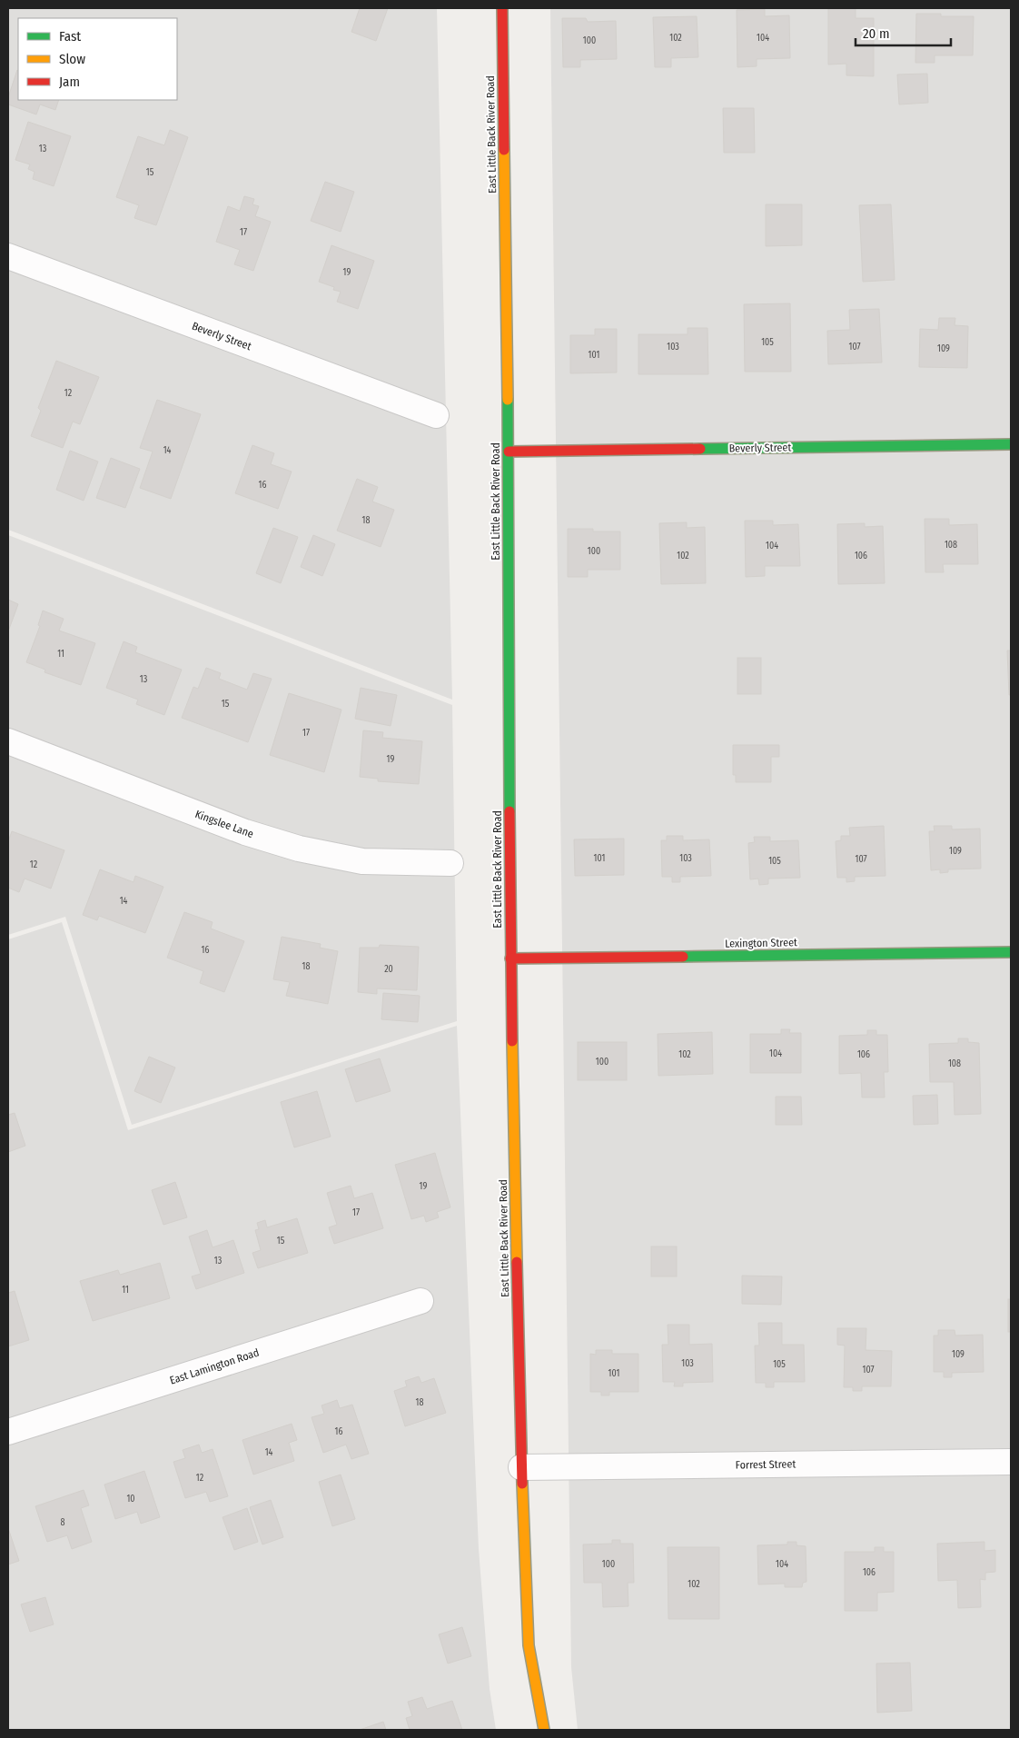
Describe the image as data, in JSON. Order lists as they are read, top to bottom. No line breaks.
{"streets":{"street":["East Little Back River Road","Beverly Street","Kingslee Lane","Lexington Street","East Lamington Road","Forrest Street"]},"crossings":[["East Little Back River Road","Beverly Street"],["East Little Back River Road","Lexington Street"],["East Little Back River Road","Forrest Street"]],"house_numbers":["102","104","100","13","15","17","19","105","103","107","109","101","12","14","16","18","108","104","100","102","106","11","13","15","17","19","109","101","103","107","105","12","14","16","18","20","104","102","106","100","108","19","17","15","13","11","109","103","105","107","101","18","16","14","12","10","8","100","104","106","102"],"legend":["Fast","Slow","Jam"],"scale_bar":"20 m"}
